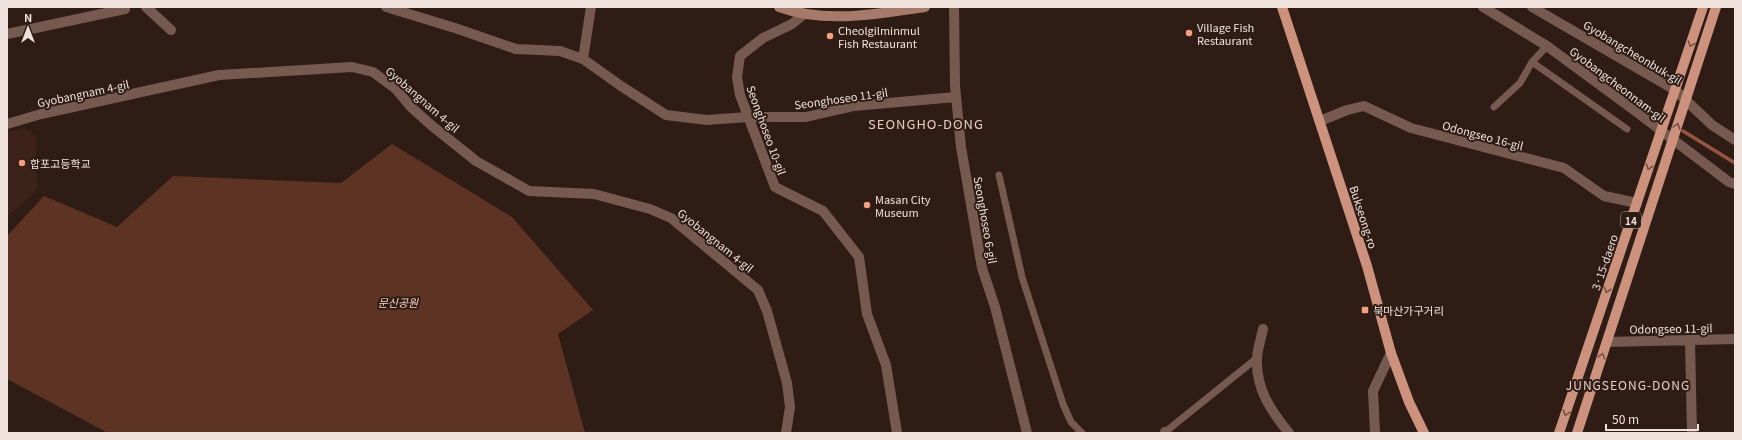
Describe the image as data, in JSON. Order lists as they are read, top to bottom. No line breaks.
{"streets":{"main road":["Bukseong-ro","14","3·15-daero"],"street":["Gyobangcheonbuk-gil","Gyobangcheonnam-gil","Gyobangnam 4-gil","Seonghoseo 11-gil","Seonghoseo 10-gil","Odongseo 16-gil","Seonghoseo 6-gil","Odongseo 11-gil"]},"crossings":[["Gyobangcheonbuk-gil","14"],["Gyobangcheonbuk-gil","3·15-daero"],["Gyobangcheonnam-gil","14"],["Gyobangcheonnam-gil","3·15-daero"],["Seonghoseo 11-gil","Seonghoseo 10-gil"],["Seonghoseo 11-gil","Seonghoseo 6-gil"],["Odongseo 16-gil","Bukseong-ro"],["Odongseo 16-gil","3·15-daero"],["14","Odongseo 11-gil"]],"districts":["SEONGHO-DONG","JUNGSEONG-DONG"],"parks":["문신공원"],"places":{"other":["Village Fish Restaurant","Cheolgilminmul Fish Restaurant","합포고등학교","Masan City Museum"],"transit":["북마산가구거리"]},"scale_bar":"50 m","north":"top"}
